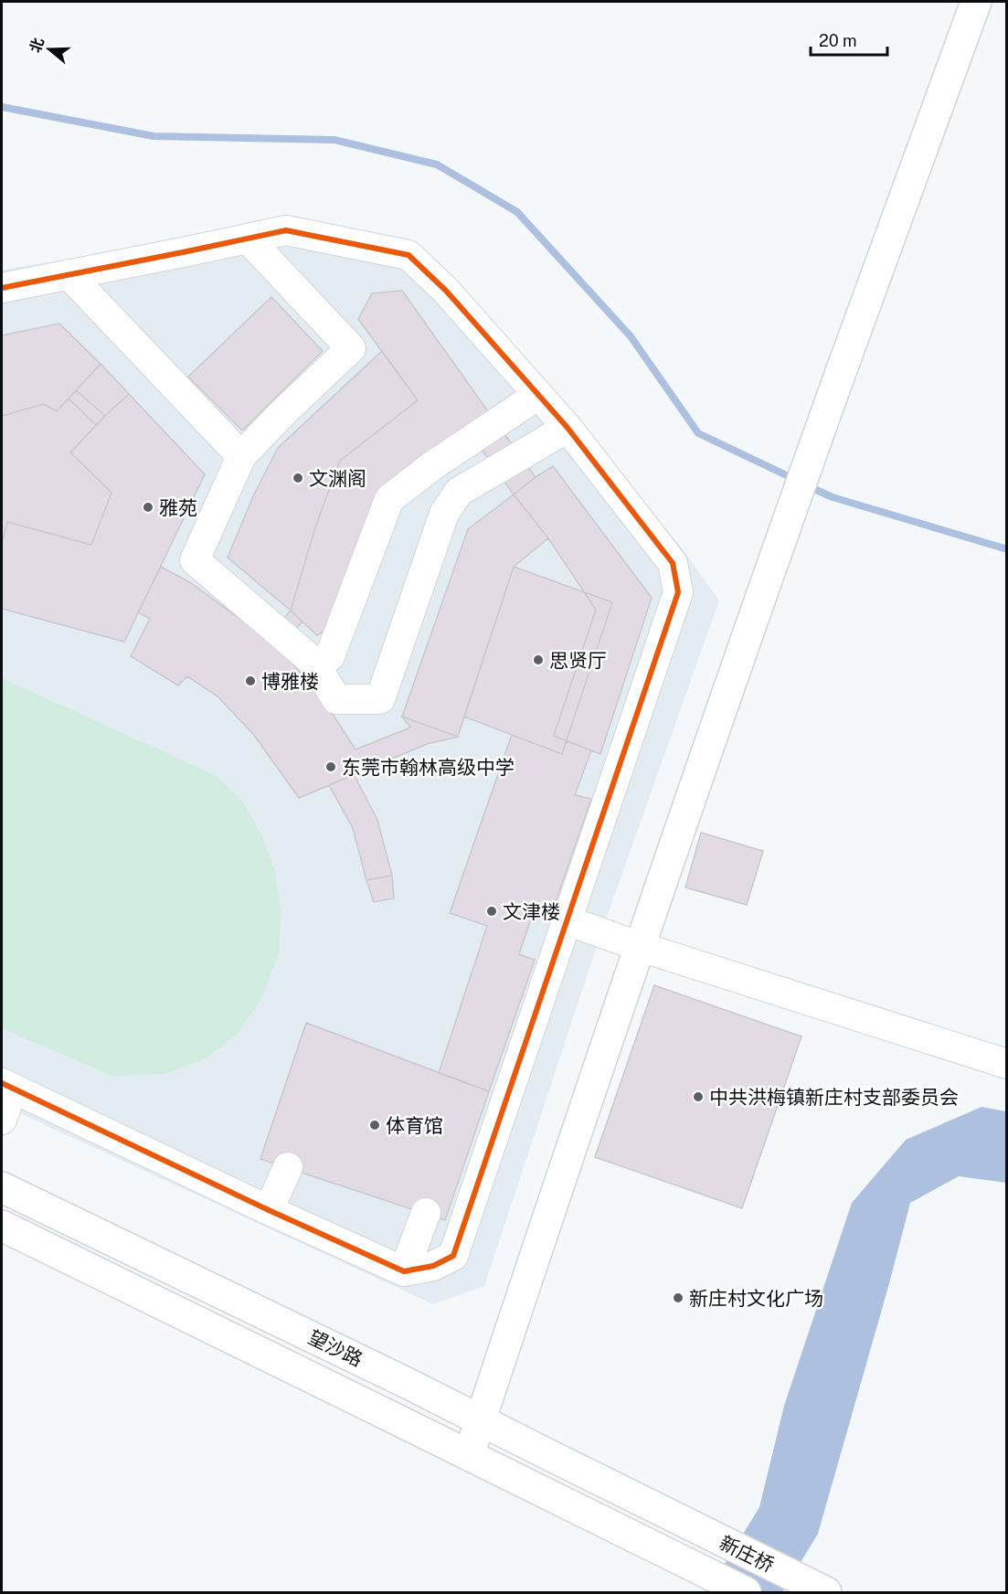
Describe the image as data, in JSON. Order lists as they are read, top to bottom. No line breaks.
{"streets":{"main road":["望沙路","新庄桥"]},"crossings":[["望沙路","新庄桥"]],"places":["文渊阁","雅苑","思贤厅","博雅楼","东莞市翰林高级中学","文津楼","中共洪梅镇新庄村支部委员会","体育馆","新庄村文化广场"],"scale_bar":"20 m","north":"left"}
